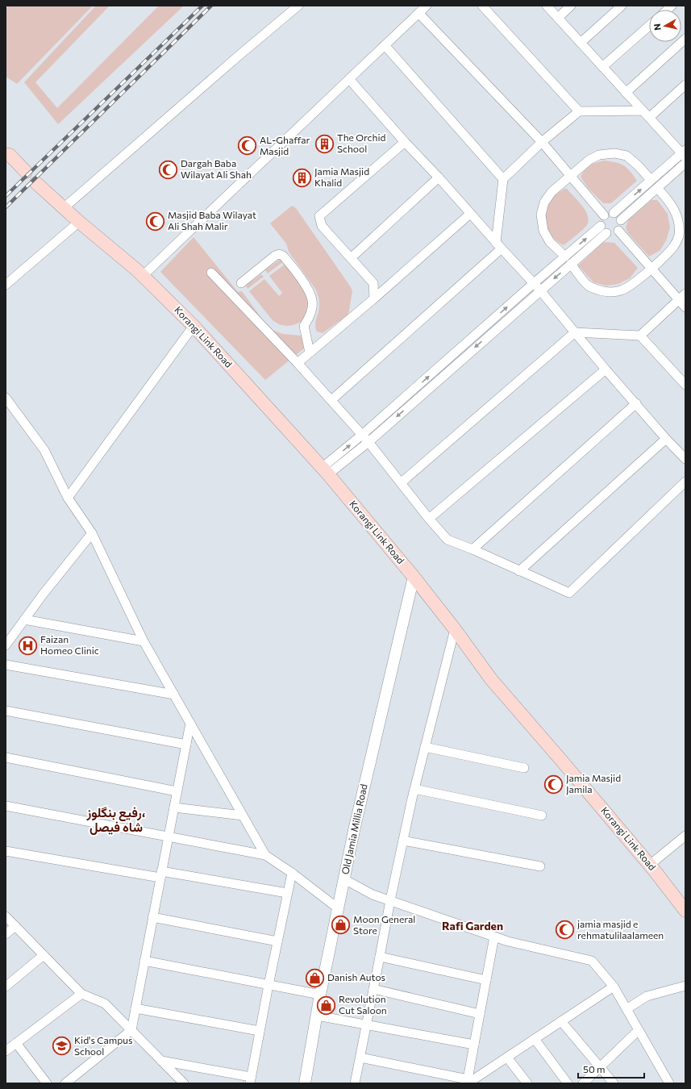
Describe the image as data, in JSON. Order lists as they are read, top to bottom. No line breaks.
{"streets":{"main road":["Korangi Link Road"],"street":["Old Jamia Millia Road"]},"crossings":[["Korangi Link Road","Old Jamia Millia Road"]],"districts":["رفیع بنگلوز، شاہ فیصل","Rafi Garden"],"places":{"building":["The Orchid School","Jamia Masjid Khalid"],"mosque":["AL-Ghaffar Masjid","Dargah Baba Wilayat Ali Shah","Masjid Baba Wilayat Ali Shah Malir","Jamia Masjid Jamila","jamia masjid e rehmatulilaalameen"],"hospital":["Faizan Homeo Clinic"],"shop":["Moon General Store","Danish Autos","Revolution Cut Saloon"],"school or university":["Kid's Campus School"]},"scale_bar":"50 m","north":"left"}
